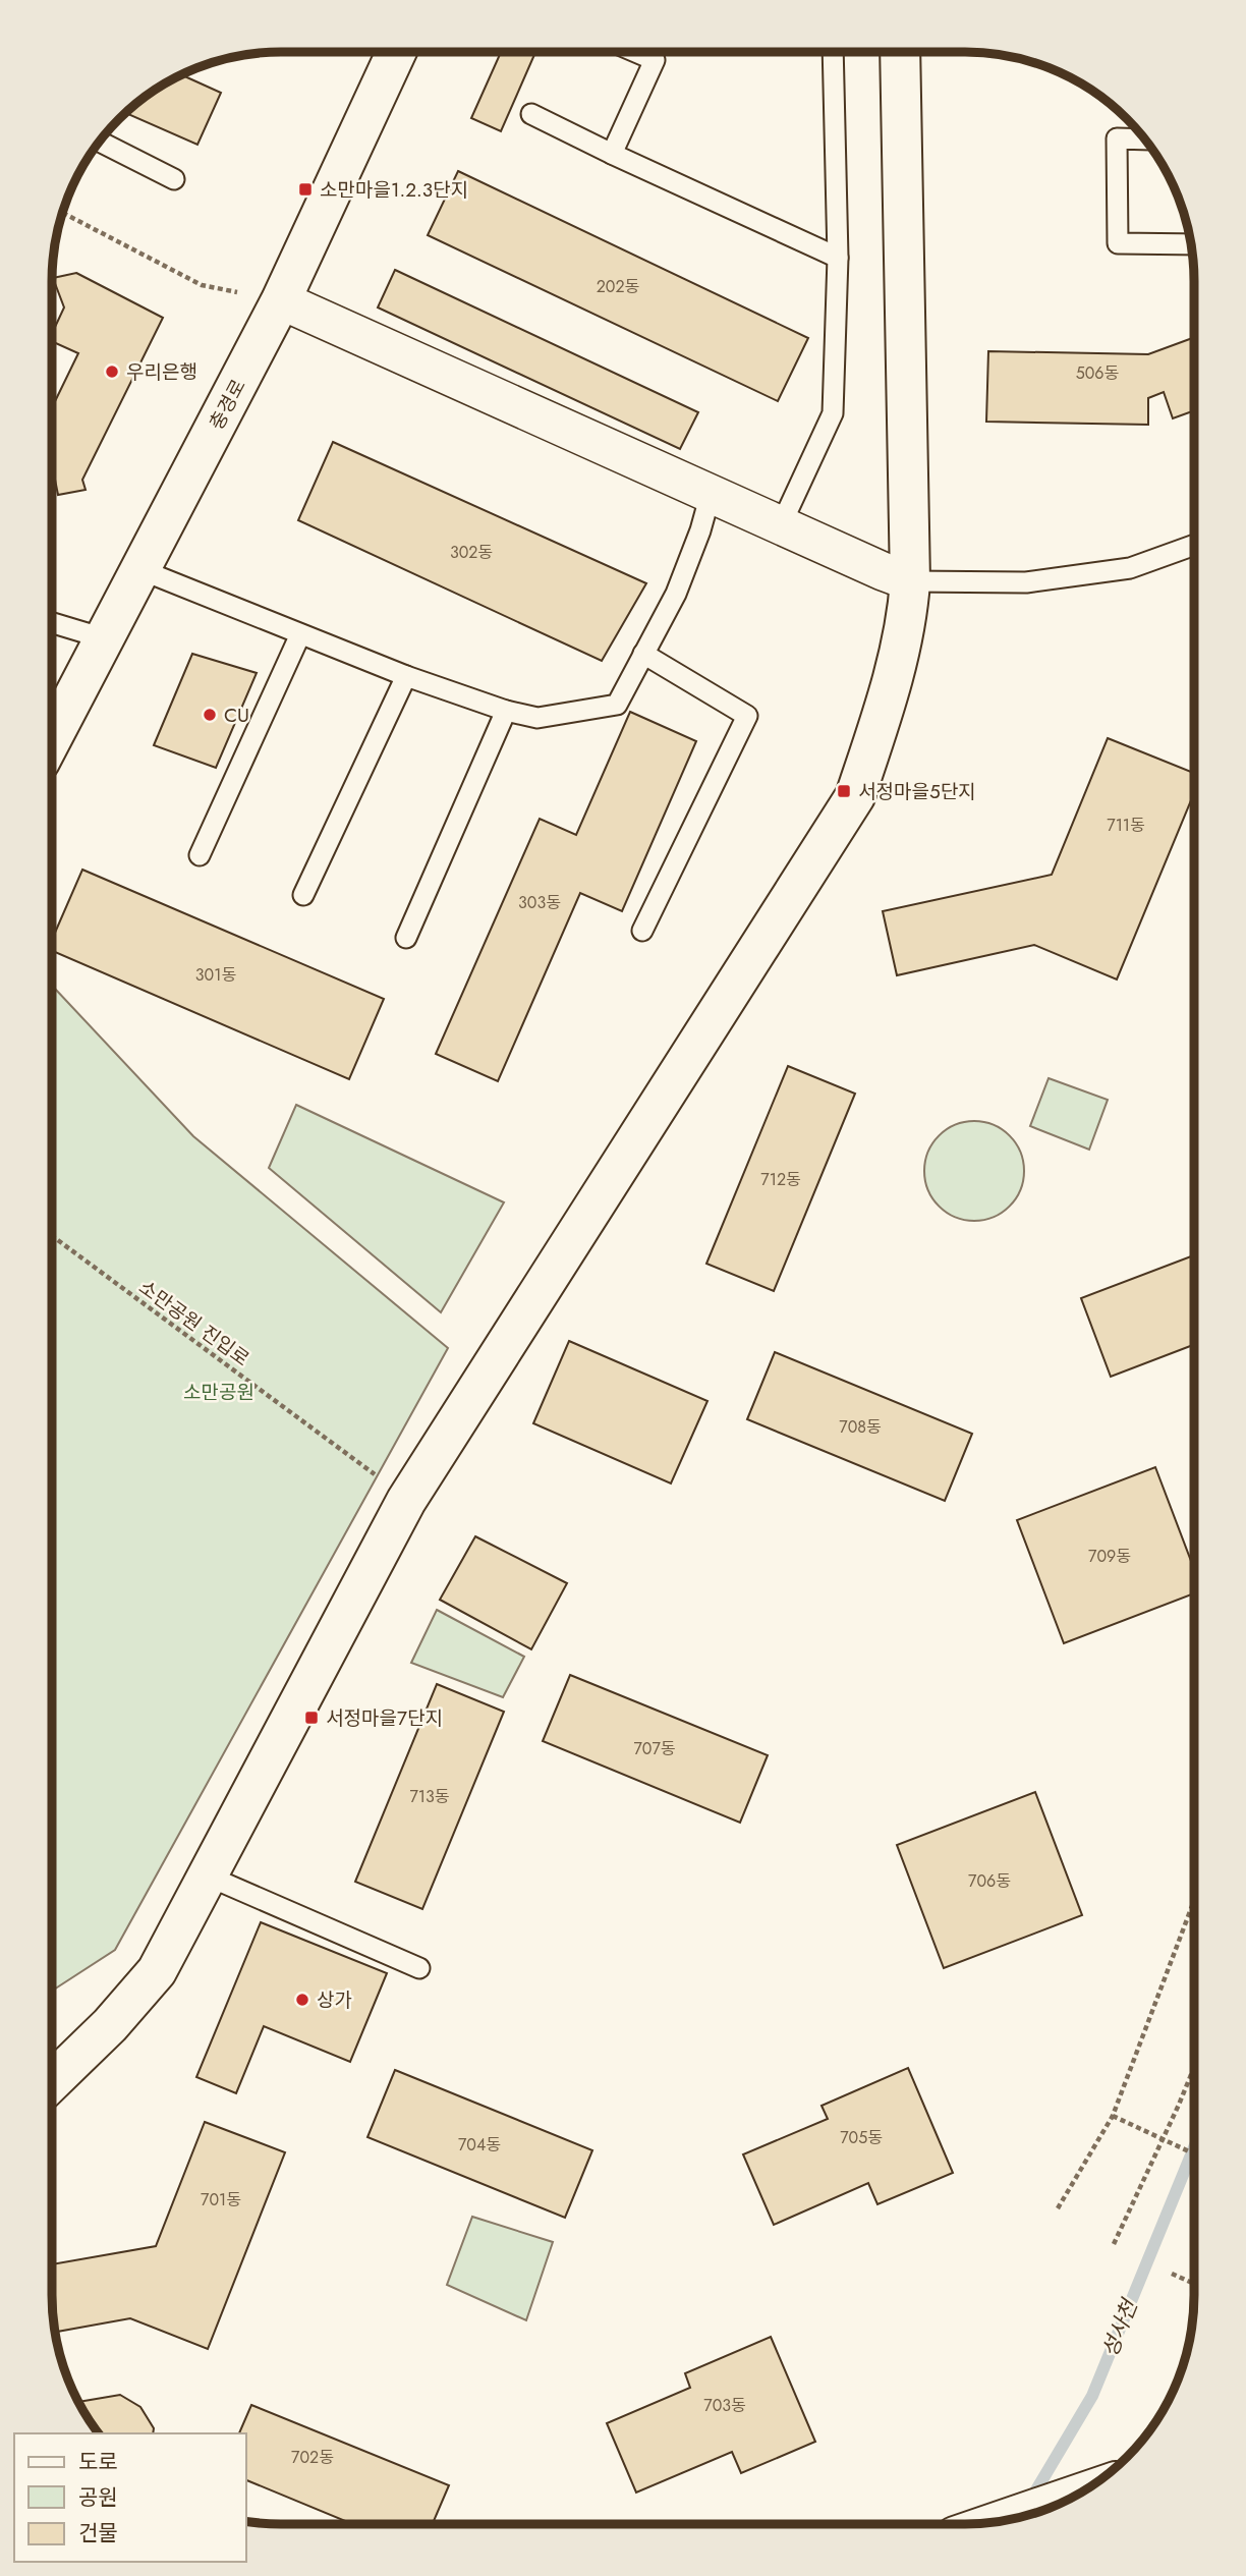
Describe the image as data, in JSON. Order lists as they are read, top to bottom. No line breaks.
{"streets":{"street":["충경로"],"path":["소만공원 진입로"]},"water":["성사천"],"parks":["소만공원"],"places":{"transit":["소만마을1.2.3단지","서정마을5단지","서정마을7단지"],"other":["우리은행","CU","상가"]},"house_numbers":["202동","506동","302동","711동","303동","301동","712동","708동","709동","707동","713동","706동","705동","704동","701동","703동","702동"],"legend":["도로","공원","건물"]}
